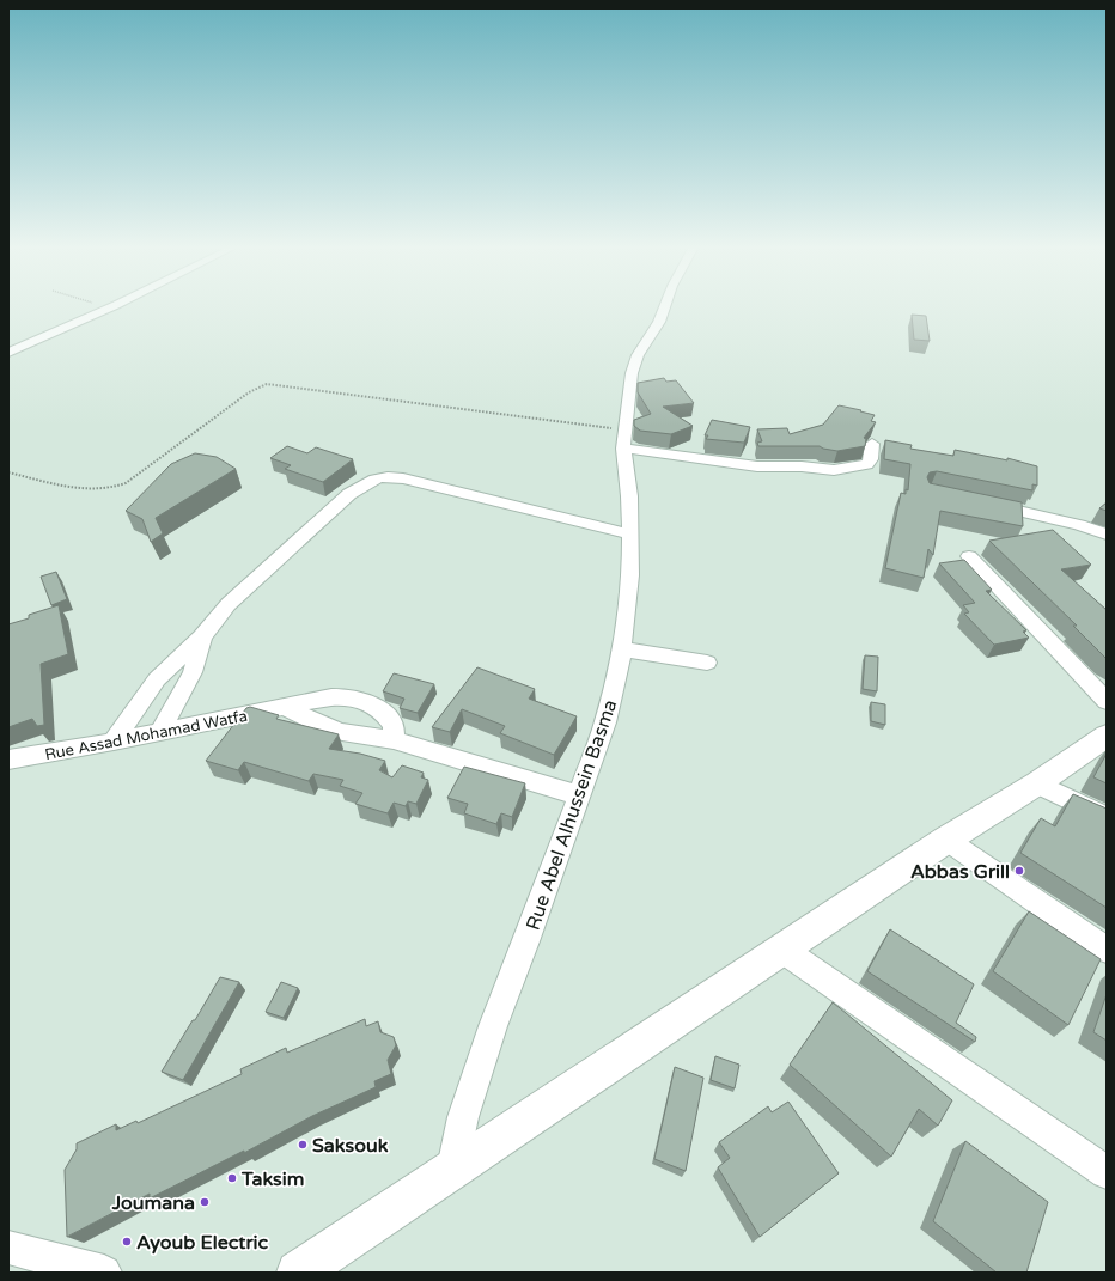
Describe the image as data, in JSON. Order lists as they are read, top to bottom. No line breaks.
{"streets":{"street":["Rue Assad Mohamad Watfa","Rue Abel Alhussein Basma"]},"places":["Abbas Grill","Saksouk","Taksim","Joumana","Ayoub Electric"]}
